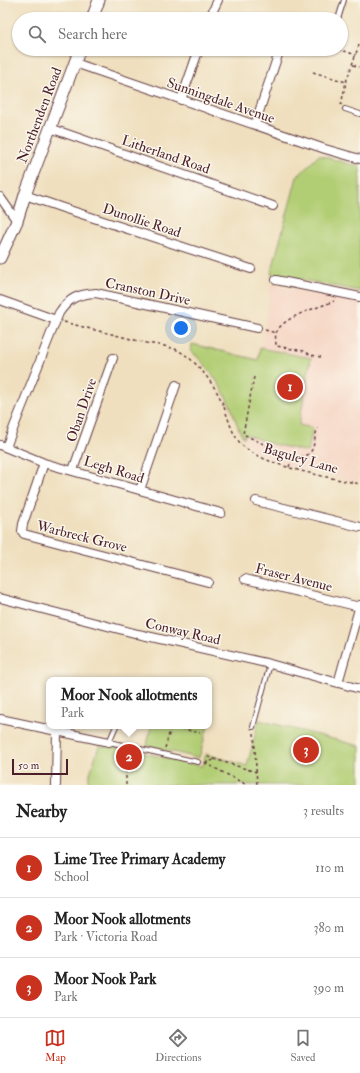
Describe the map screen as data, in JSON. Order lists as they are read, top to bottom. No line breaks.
{"streets":{"main road":["Northenden Road"],"street":["Sunningdale Avenue","Litherland Road","Dunollie Road","Cranston Drive","Oban Drive","Legh Road","Warbreck Grove","Fraser Avenue","Conway Road"],"path":["Baguley Lane"]},"crossings":[["Sunningdale Avenue","Northenden Road"],["Northenden Road","Litherland Road"],["Northenden Road","Dunollie Road"],["Cranston Drive","Baguley Lane"],["Cranston Drive","Legh Road"],["Oban Drive","Legh Road"],["Legh Road","Warbreck Grove"]],"scale_bar":"50 m","page":{"search":"Search here","pins":["1","3","2"],"popup":["Moor Nook allotments","Park"],"scale":"50 m","heading":["Nearby","3 results"],"list":[{"mark":"1","name":"Lime Tree Primary Academy","note":"School","value":"110 m"},{"mark":"2","name":"Moor Nook allotments","note":"Park · Victoria Road","value":"380 m"},{"mark":"3","name":"Moor Nook Park","note":"Park","value":"390 m"}],"nav":["Map","Directions","Saved"]}}
